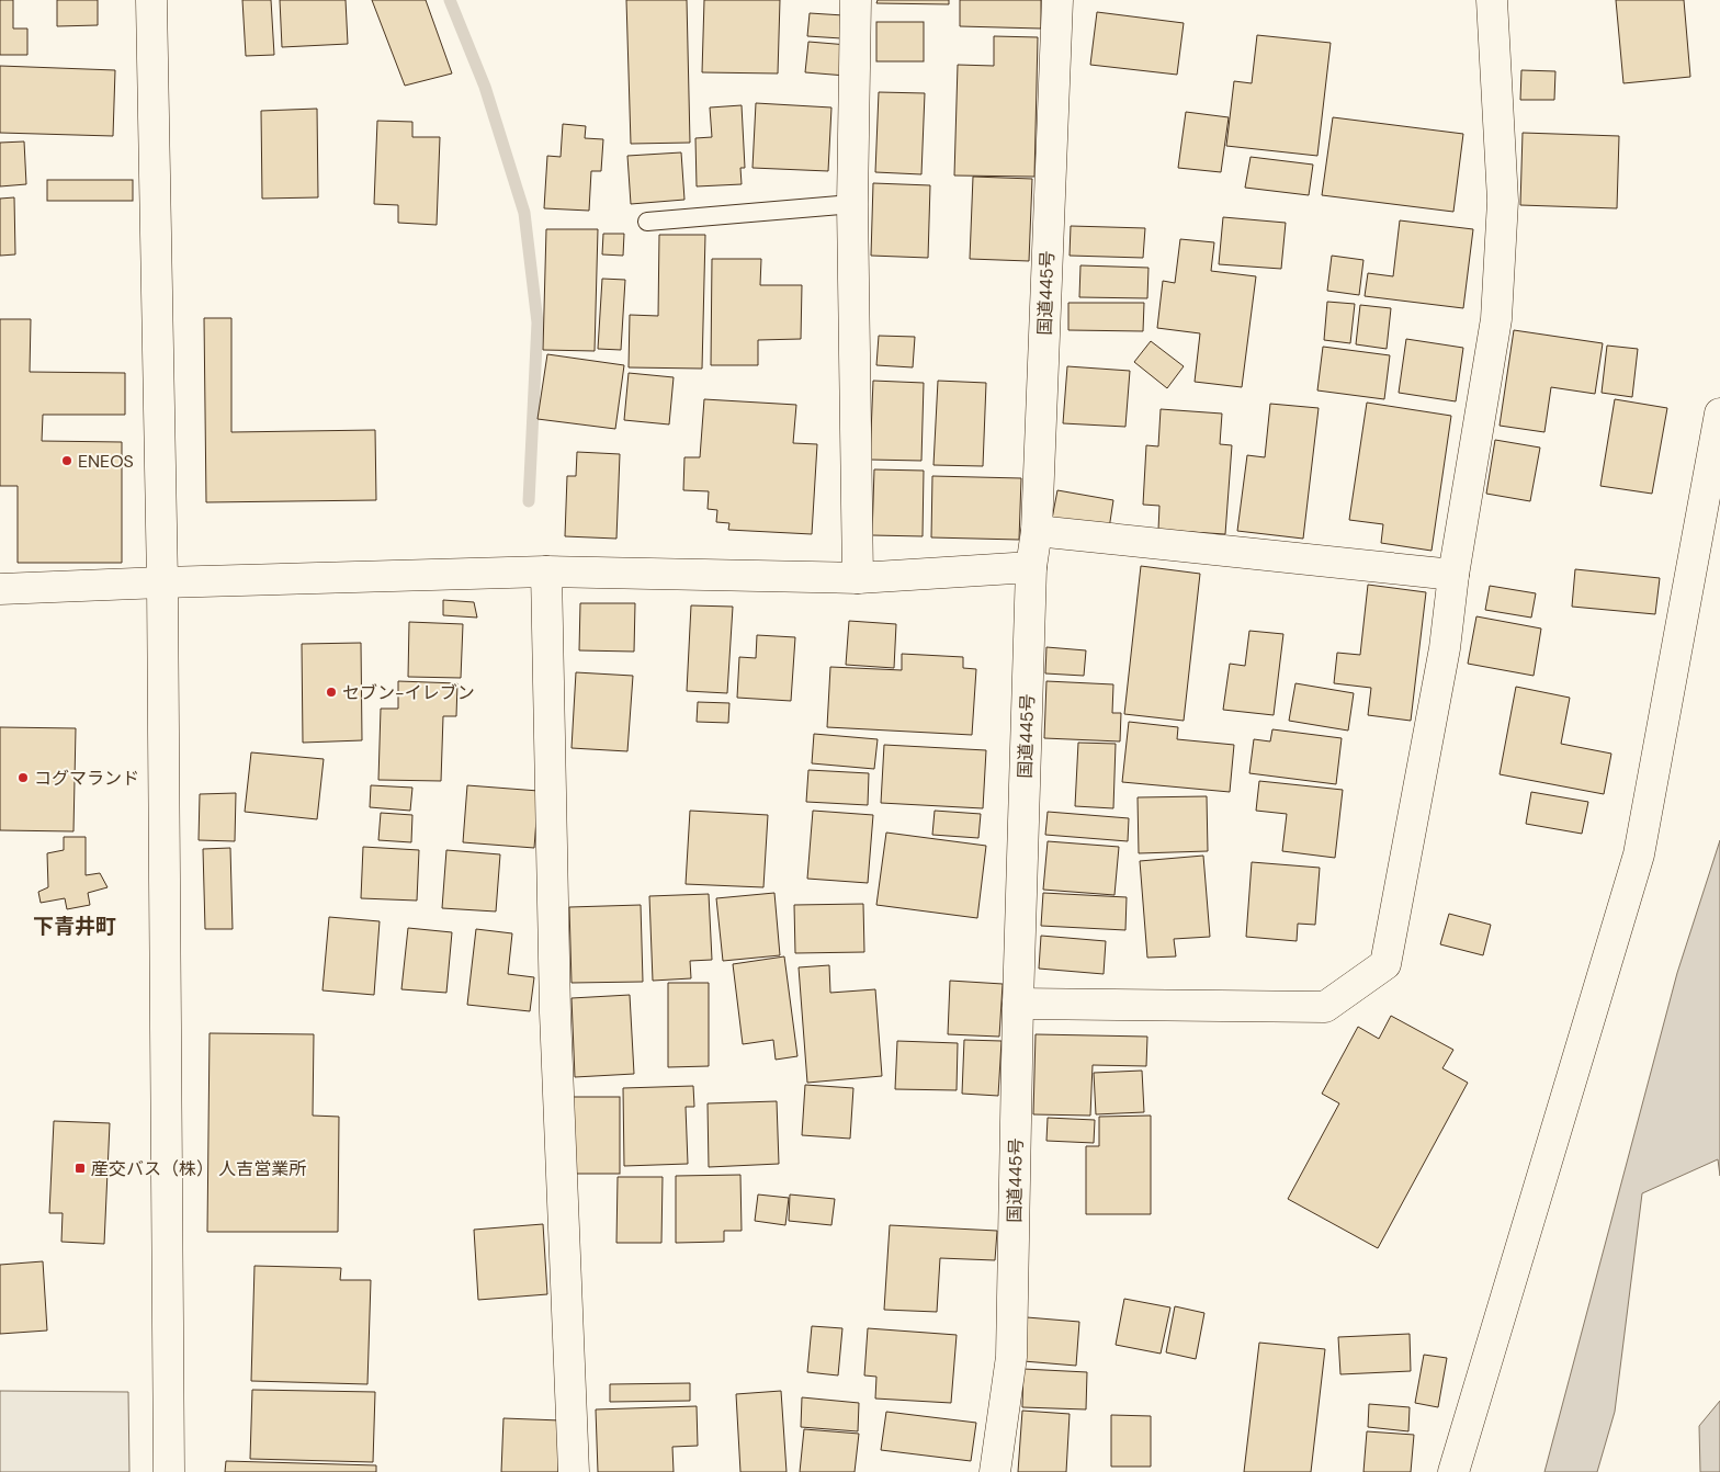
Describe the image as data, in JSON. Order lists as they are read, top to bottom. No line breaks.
{"streets":{"main road":["国道445号"]},"districts":["下青井町"],"places":{"other":["ENEOS","セブン-イレブン","コグマランド"],"transit":["産交バス（株） 人吉営業所"]}}
